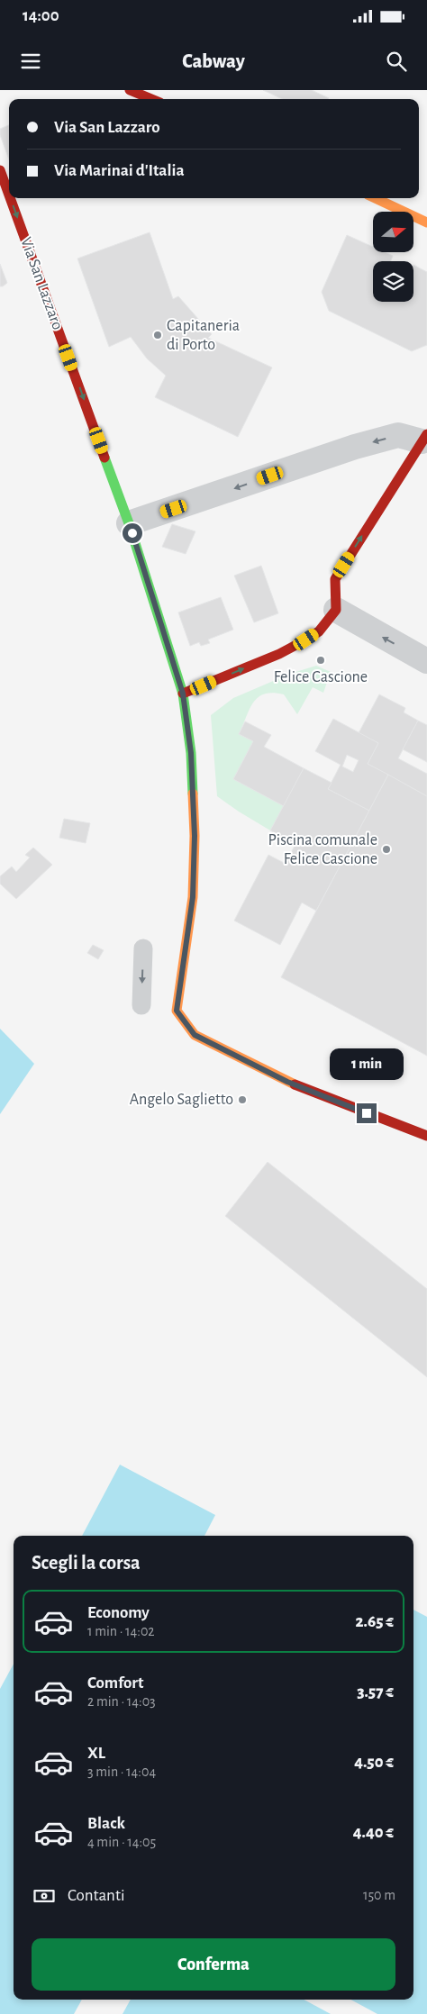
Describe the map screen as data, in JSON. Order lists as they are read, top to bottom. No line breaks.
{"streets":{"street":["Via San Lazzaro"]},"places":["Capitaneria di Porto","Felice Cascione","Piscina comunale Felice Cascione","Angelo Saglietto"],"north":"right","page":{"status":"14:00","header":"Cabway","banner":["Via San Lazzaro","Via Marinai d'Italia"],"bubble":"1 min","heading":"Scegli la corsa","list":[{"name":"Economy","note":"1 min · 14:02","value":"2.65 €"},{"name":"Comfort","note":"2 min · 14:03","value":"3.57 €"},{"name":"XL","note":"3 min · 14:04","value":"4.50 €"},{"name":"Black","note":"4 min · 14:05","value":"4.40 €"}],"pay":["Contanti","150 m"],"buttons":"Conferma"}}
